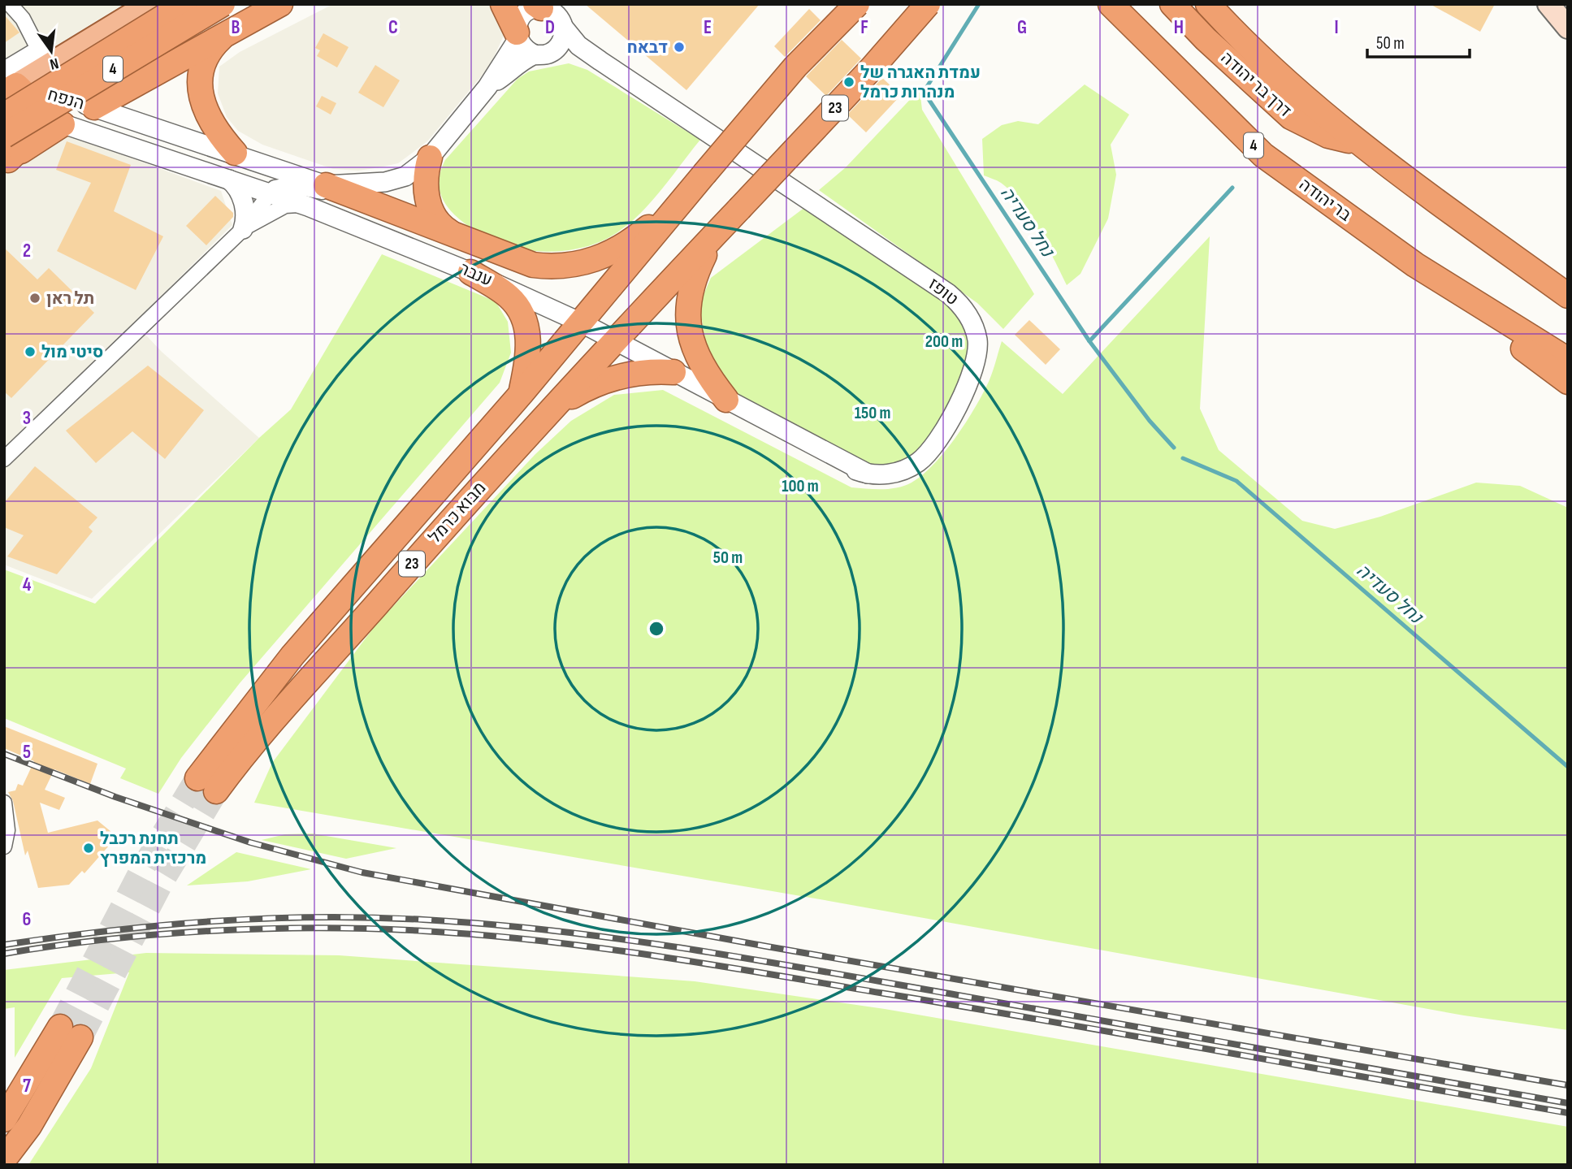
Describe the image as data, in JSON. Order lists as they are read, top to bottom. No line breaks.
{"streets":{"highway":["4","דרך בר יהודה","23","בר יהודה","מבוא כרמל"],"street":["הנפח","ענבר","טופז"]},"crossings":[["הנפח","ענבר"],["23","ענבר"],["23","מבוא כרמל"],["ענבר","טופז"],["ענבר","מבוא כרמל"]],"water":["נחל סעדיה"],"places":["דבאח","עמדת האגרה של מנהרות כרמל","תל ראן","סיטי מול","תחנת רכבל מרכזית המפרץ"],"scale_bar":"50 m","north":"bottom","grid":{"columns":["B","C","D","E","F","G","H","I"],"rows":["2","3","4","5","6","7"]},"rings":["200 m","150 m","100 m","50 m"]}
